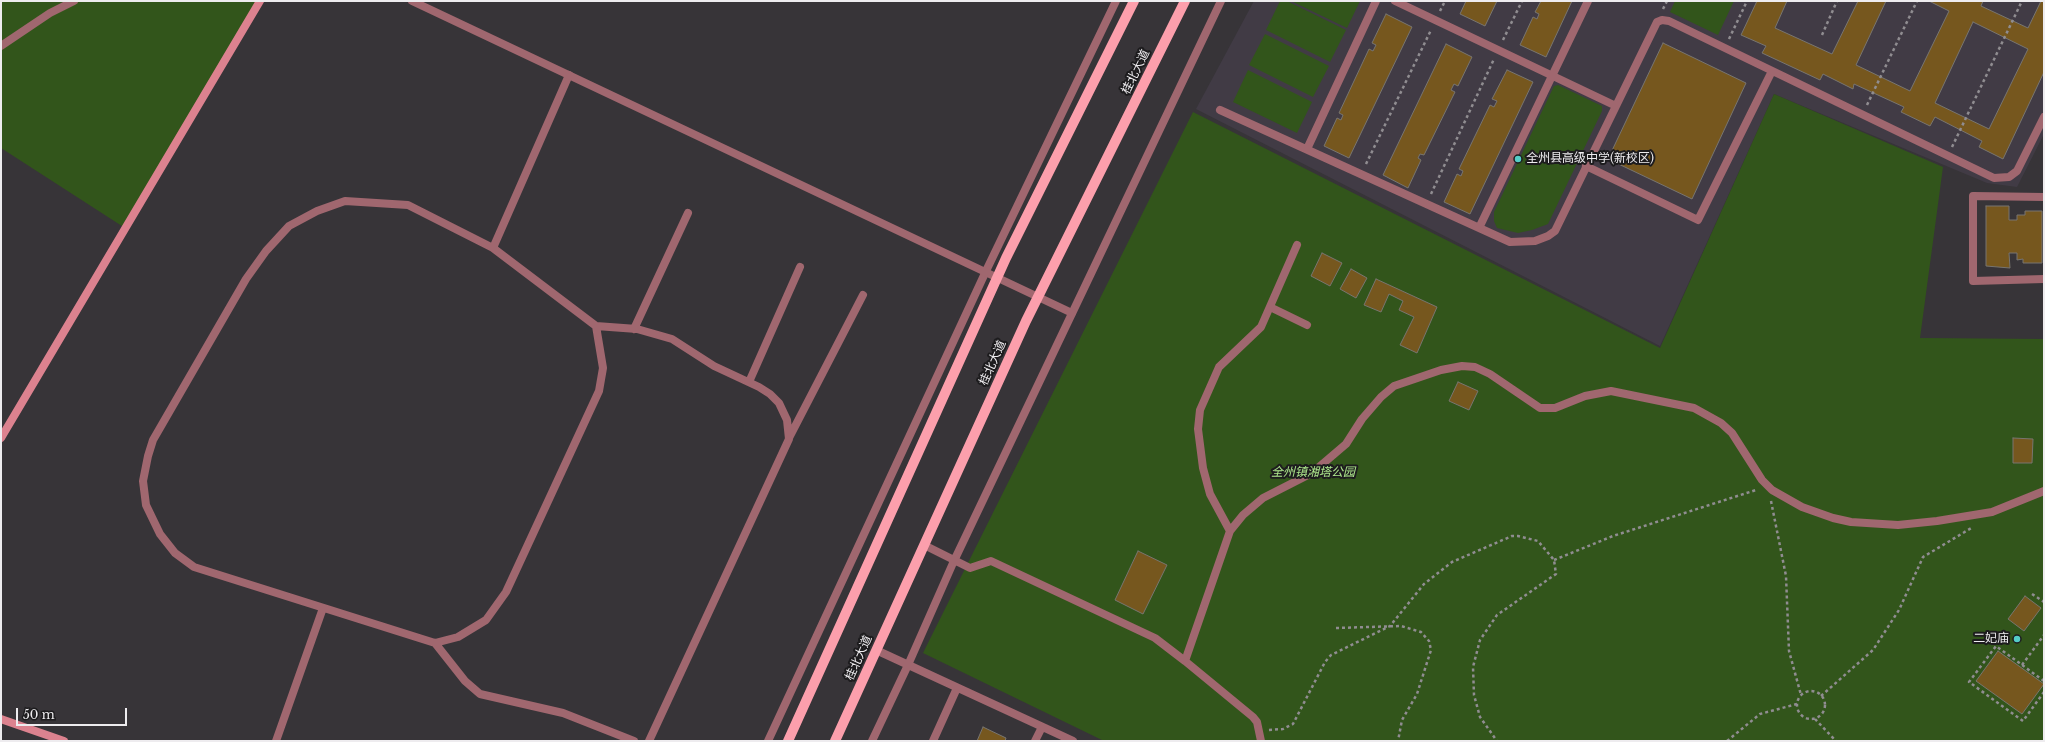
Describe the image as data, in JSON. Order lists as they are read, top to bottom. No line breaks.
{"streets":{"main road":["桂北大道"]},"parks":["全州镇湘塔公园"],"places":["全州县高级中学(新校区)","二妃庙"],"scale_bar":"50 m"}
